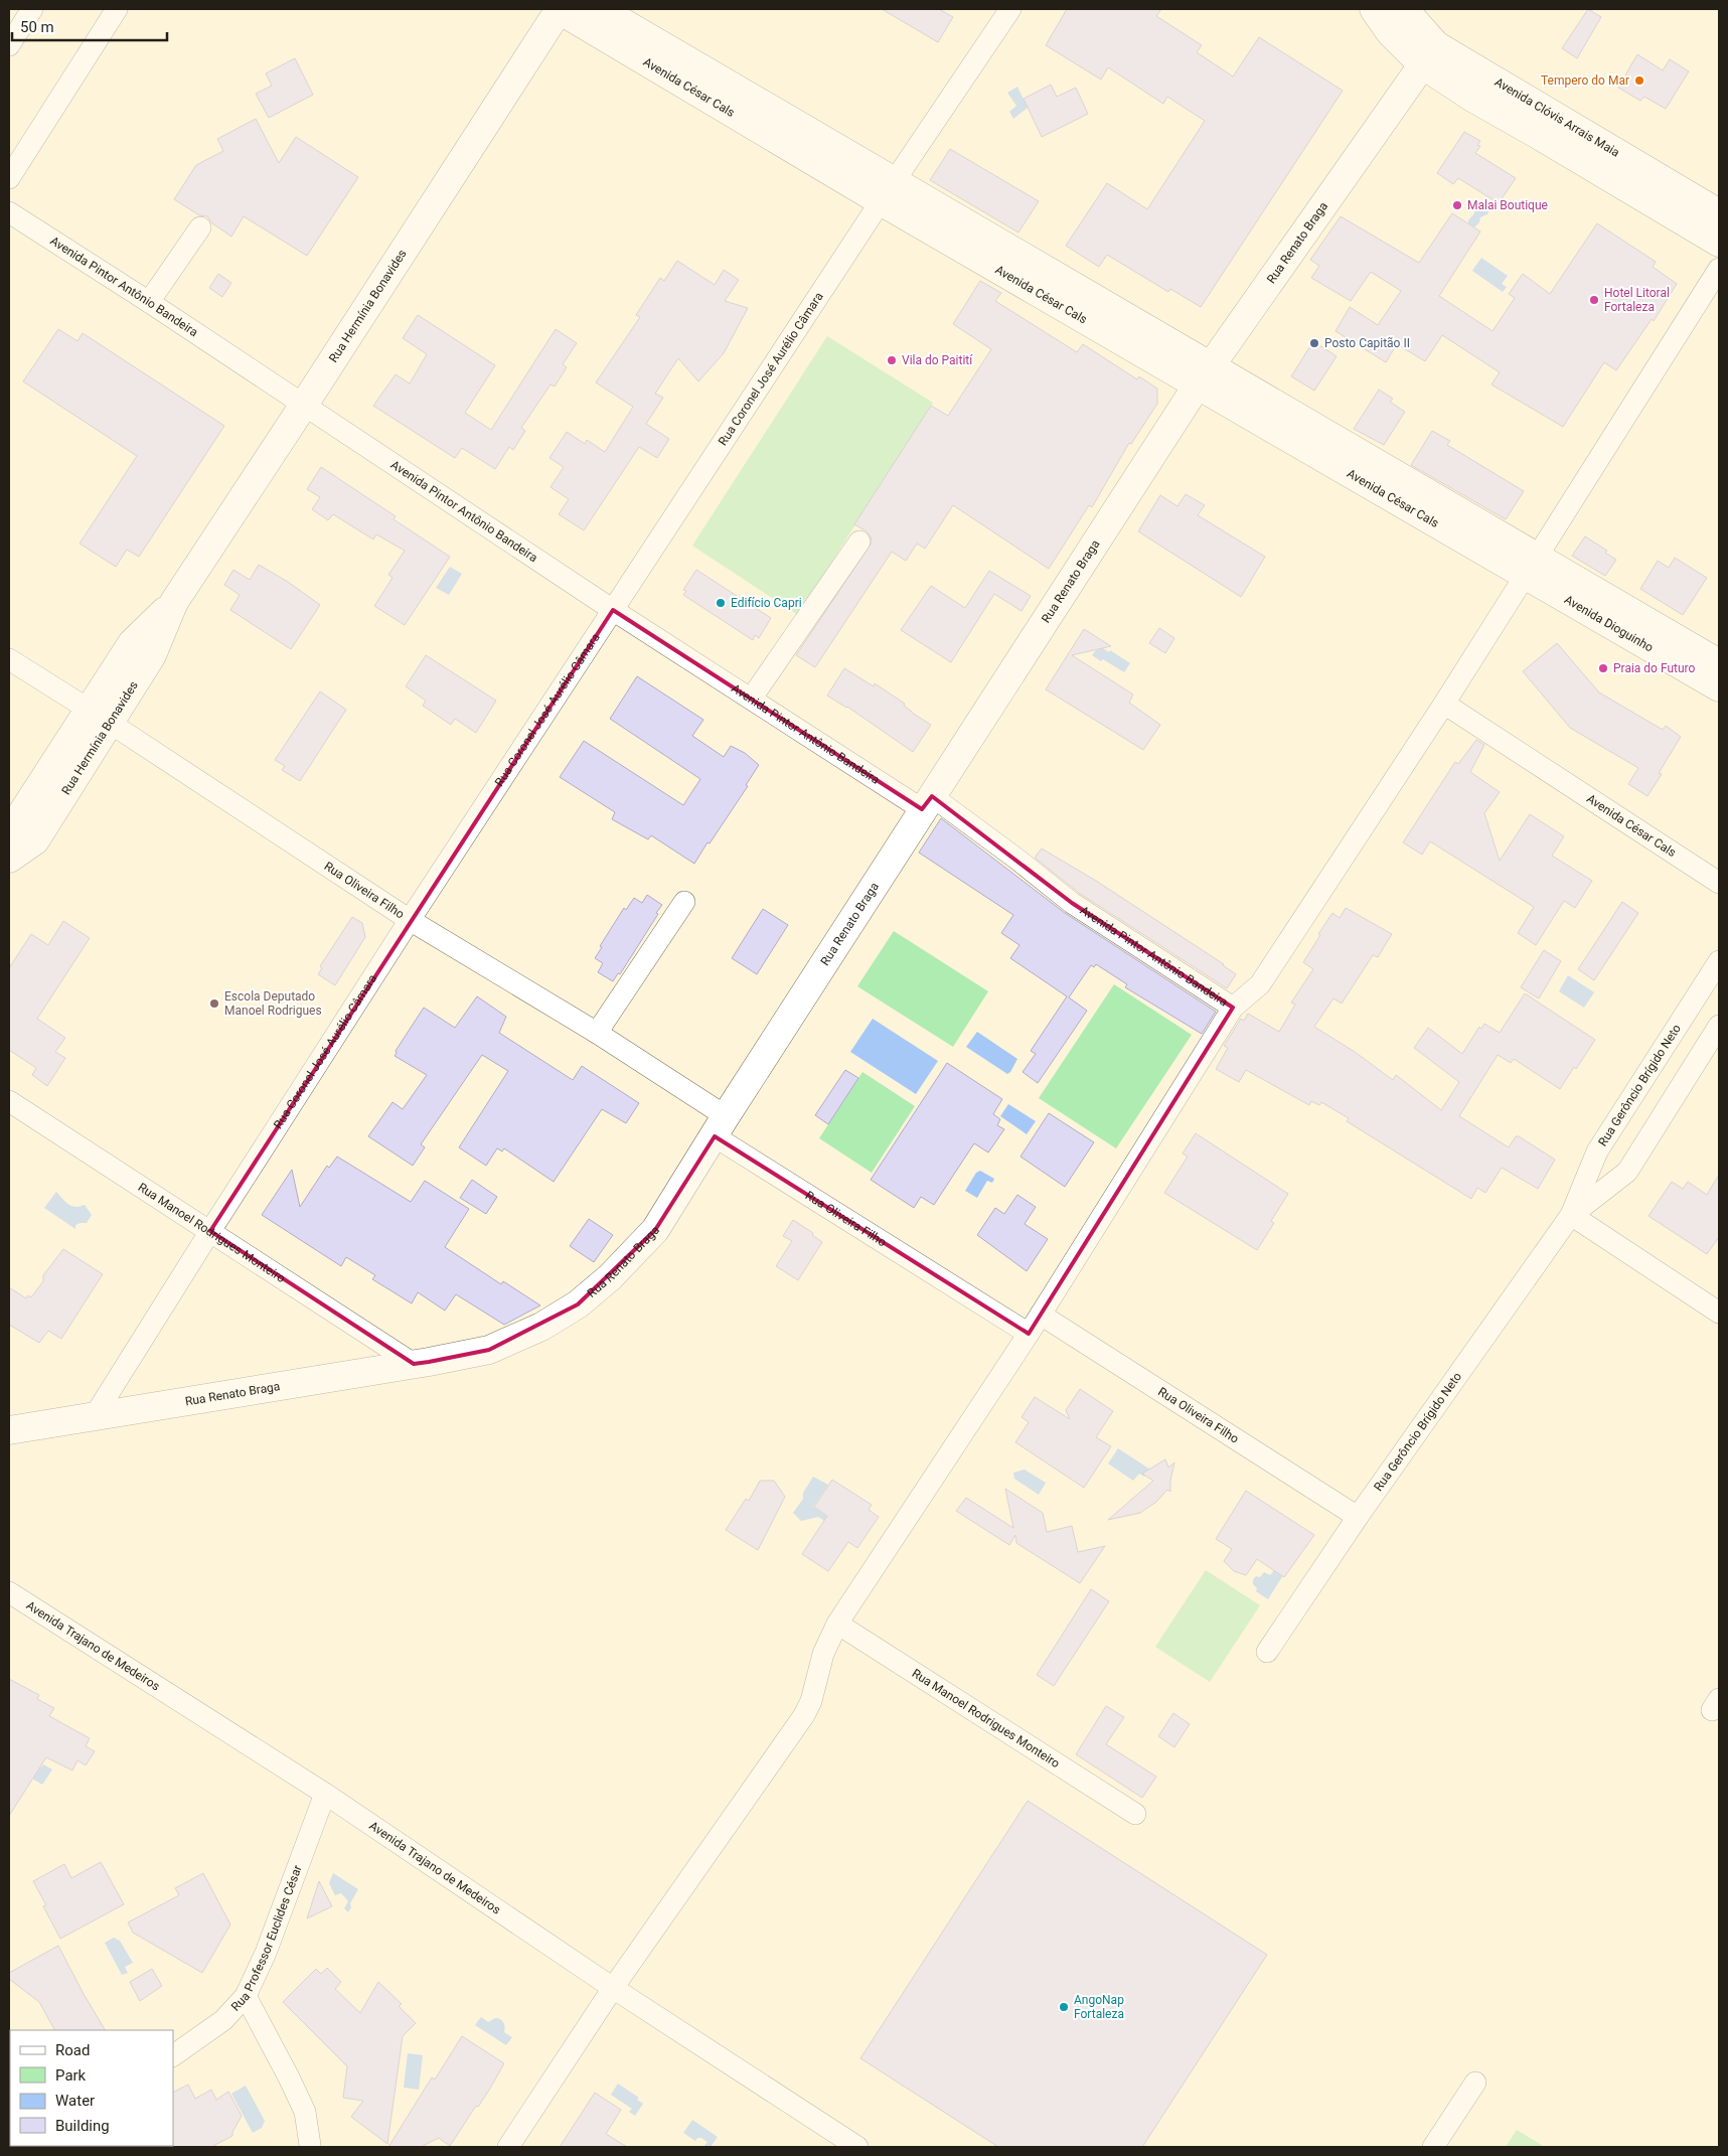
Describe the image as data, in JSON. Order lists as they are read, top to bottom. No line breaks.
{"streets":{"main road":["Avenida César Cals","Avenida Clóvis Arrais Maia","Rua Renato Braga","Rua Hermínia Bonavides","Avenida Dioguinho"],"street":["Avenida Pintor Antônio Bandeira","Rua Coronel José Aurélio Câmara","Rua Oliveira Filho","Rua Gerôncio Brígido Neto","Rua Manoel Rodrigues Monteiro","Avenida Trajano de Medeiros","Rua Professor Euclides César"]},"crossings":[["Avenida César Cals","Rua Renato Braga"],["Avenida César Cals","Rua Hermínia Bonavides"],["Avenida César Cals","Rua Coronel José Aurélio Câmara"],["Avenida César Cals","Avenida Dioguinho"],["Avenida Clóvis Arrais Maia","Rua Renato Braga"],["Rua Renato Braga","Avenida Pintor Antônio Bandeira"],["Rua Renato Braga","Rua Coronel José Aurélio Câmara"],["Rua Renato Braga","Rua Oliveira Filho"],["Rua Renato Braga","Rua Manoel Rodrigues Monteiro"],["Avenida Pintor Antônio Bandeira","Rua Hermínia Bonavides"],["Avenida Pintor Antônio Bandeira","Rua Coronel José Aurélio Câmara"],["Rua Hermínia Bonavides","Rua Oliveira Filho"],["Rua Coronel José Aurélio Câmara","Rua Oliveira Filho"],["Rua Coronel José Aurélio Câmara","Rua Manoel Rodrigues Monteiro"],["Rua Oliveira Filho","Rua Gerôncio Brígido Neto"],["Avenida Trajano de Medeiros","Rua Professor Euclides César"]],"places":["Tempero do Mar","Malai Boutique","Hotel Litoral Fortaleza","Posto Capitão II","Vila do Paitití","Edifício Capri","Praia do Futuro","Escola Deputado Manoel Rodrigues","AngoNap Fortaleza"],"legend":["Road","Park","Water","Building"],"scale_bar":"50 m"}
